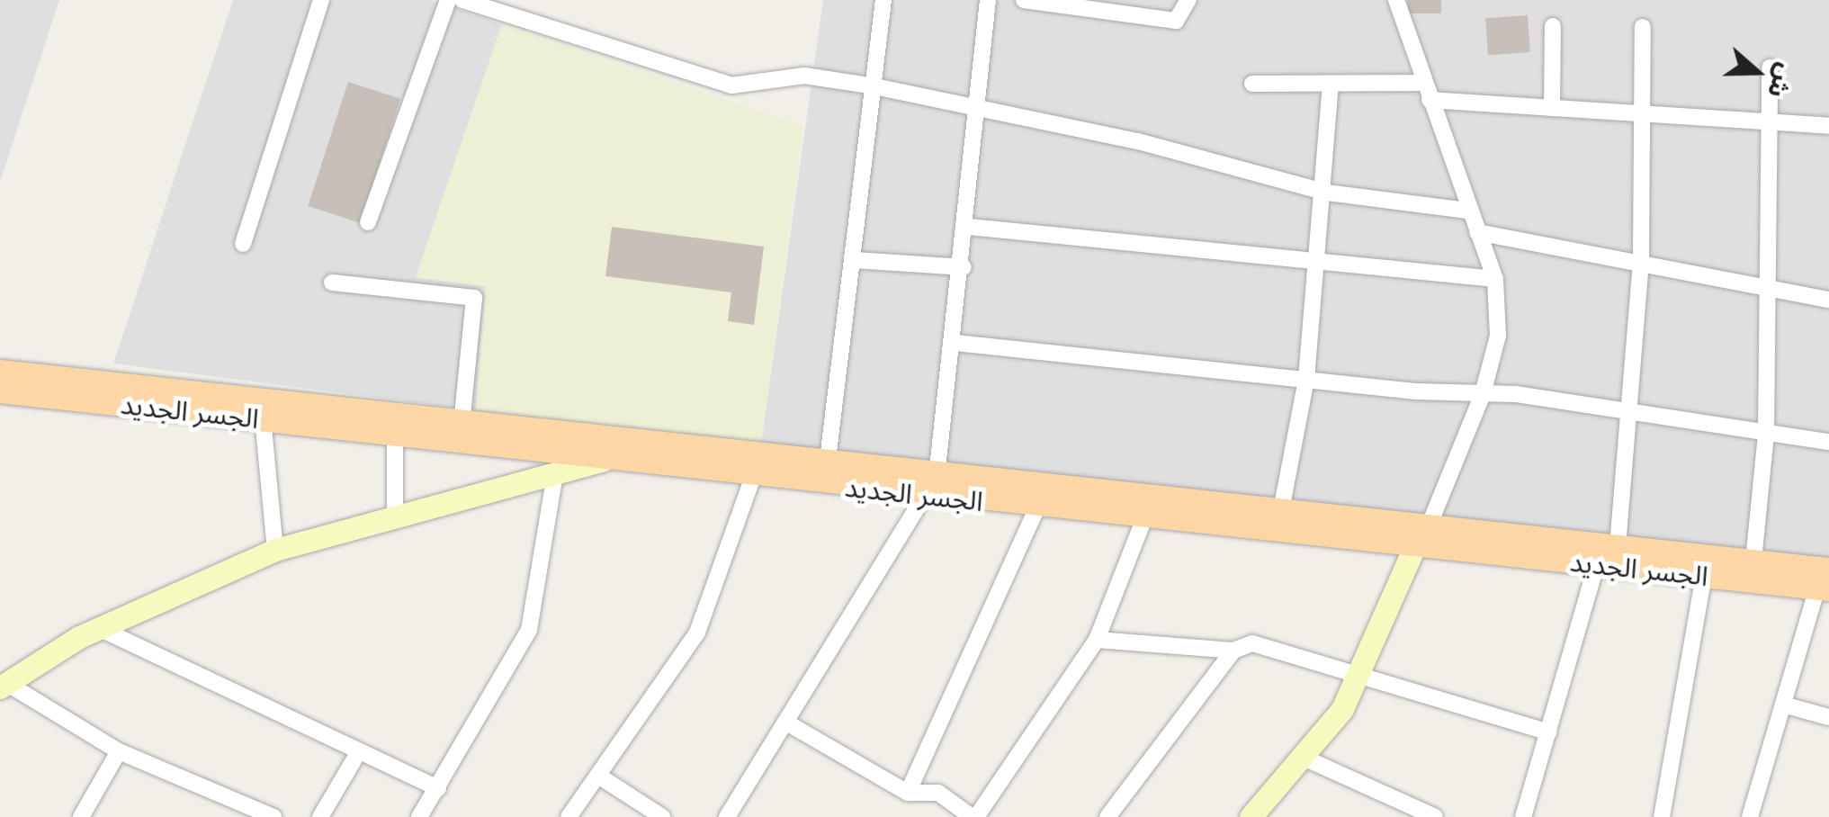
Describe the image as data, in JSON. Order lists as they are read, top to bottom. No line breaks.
{"streets":{"main road":["الجسر الجديد"]},"north":"right"}
